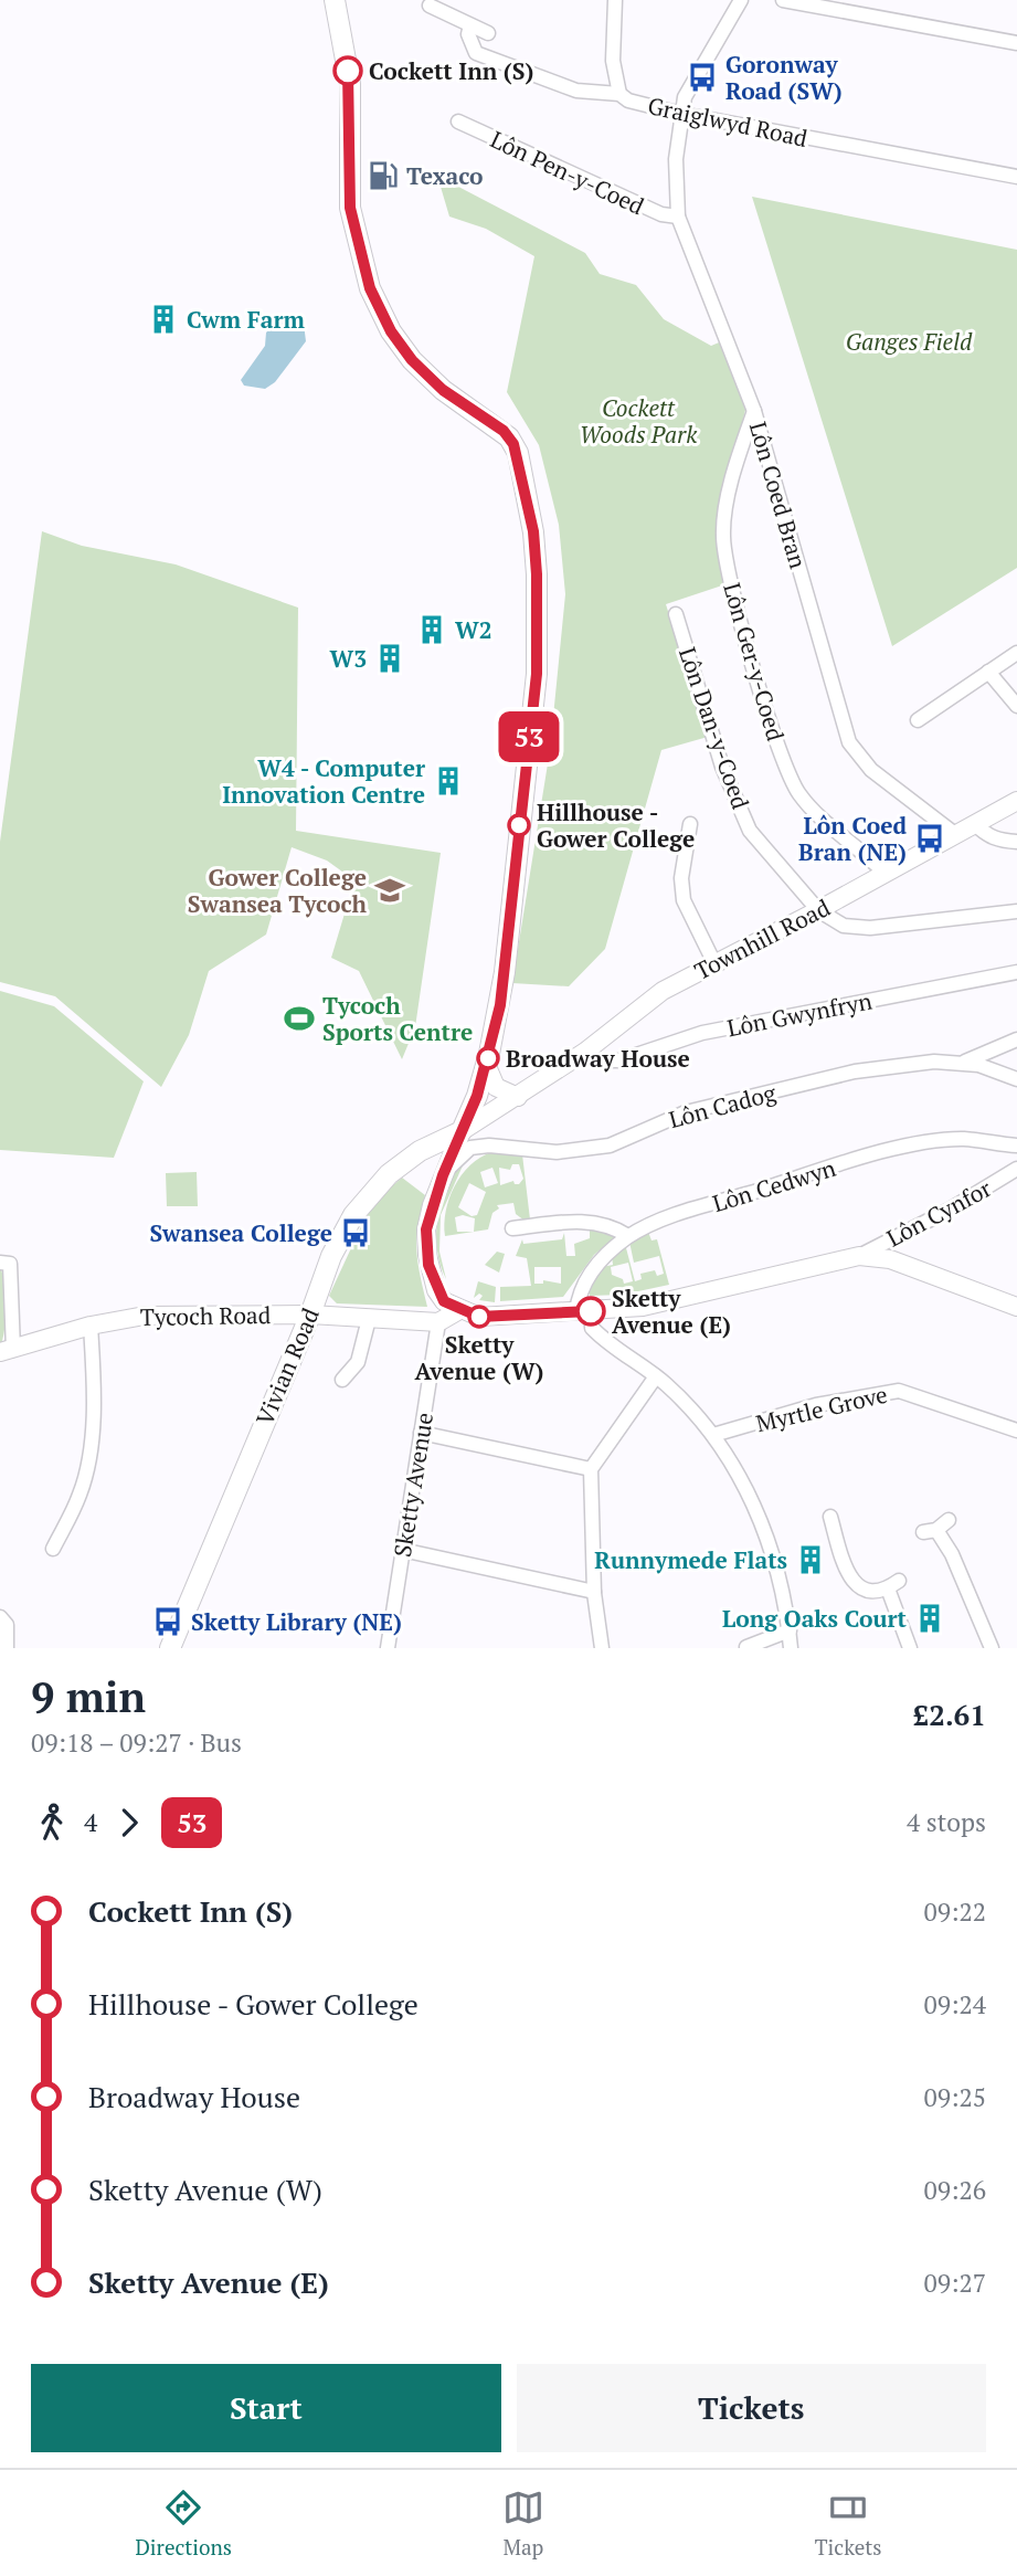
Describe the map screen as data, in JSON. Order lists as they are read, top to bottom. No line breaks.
{"streets":{"main road":["Vivian Road"],"street":["Graiglwyd Road","Lôn Pen-y-Coed","Lôn Coed Bran","Lôn Ger-y-Coed","Lôn Dan-y-Coed","Townhill Road","Lôn Gwynfryn","Lôn Cadog","Lôn Cedwyn","Lôn Cynfor","Tycoch Road","Myrtle Grove","Sketty Avenue"]},"crossings":[["Graiglwyd Road","Lôn Coed Bran"],["Lôn Pen-y-Coed","Lôn Coed Bran"],["Lôn Coed Bran","Lôn Ger-y-Coed"],["Lôn Coed Bran","Townhill Road"],["Lôn Ger-y-Coed","Townhill Road"],["Lôn Dan-y-Coed","Townhill Road"],["Townhill Road","Lôn Gwynfryn"],["Townhill Road","Vivian Road"],["Tycoch Road","Vivian Road"],["Tycoch Road","Sketty Avenue"]],"parks":["Ganges Field","Cockett Woods Park"],"places":{"other":["Cockett Inn (S)","Hillhouse - Gower College","Broadway House","Sketty Avenue (E)","Sketty Avenue (W)"],"bus stop":["Goronway Road (SW)","Lôn Coed Bran (NE)","Swansea College","Sketty Library (NE)"],"fuel station":["Texaco"],"building":["Cwm Farm","W2","W3","W4 - Computer Innovation Centre","Runnymede Flats","Long Oaks Court"],"school or university":["Gower College Swansea Tycoch"],"sports":["Tycoch Sports Centre"]},"lines":["bus line 53"],"page":{"on_map":"53","heading":["9 min","09:18 – 09:27 · Bus","£2.61"],"legs":["4","53","4 stops"],"list":[{"name":"Cockett Inn (S)","value":"09:22"},{"name":"Hillhouse - Gower College","value":"09:24"},{"name":"Broadway House","value":"09:25"},{"name":"Sketty Avenue (W)","value":"09:26"},{"name":"Sketty Avenue (E)","value":"09:27"}],"buttons":["Start","Tickets"],"tabs":["Directions","Map","Tickets"]}}
